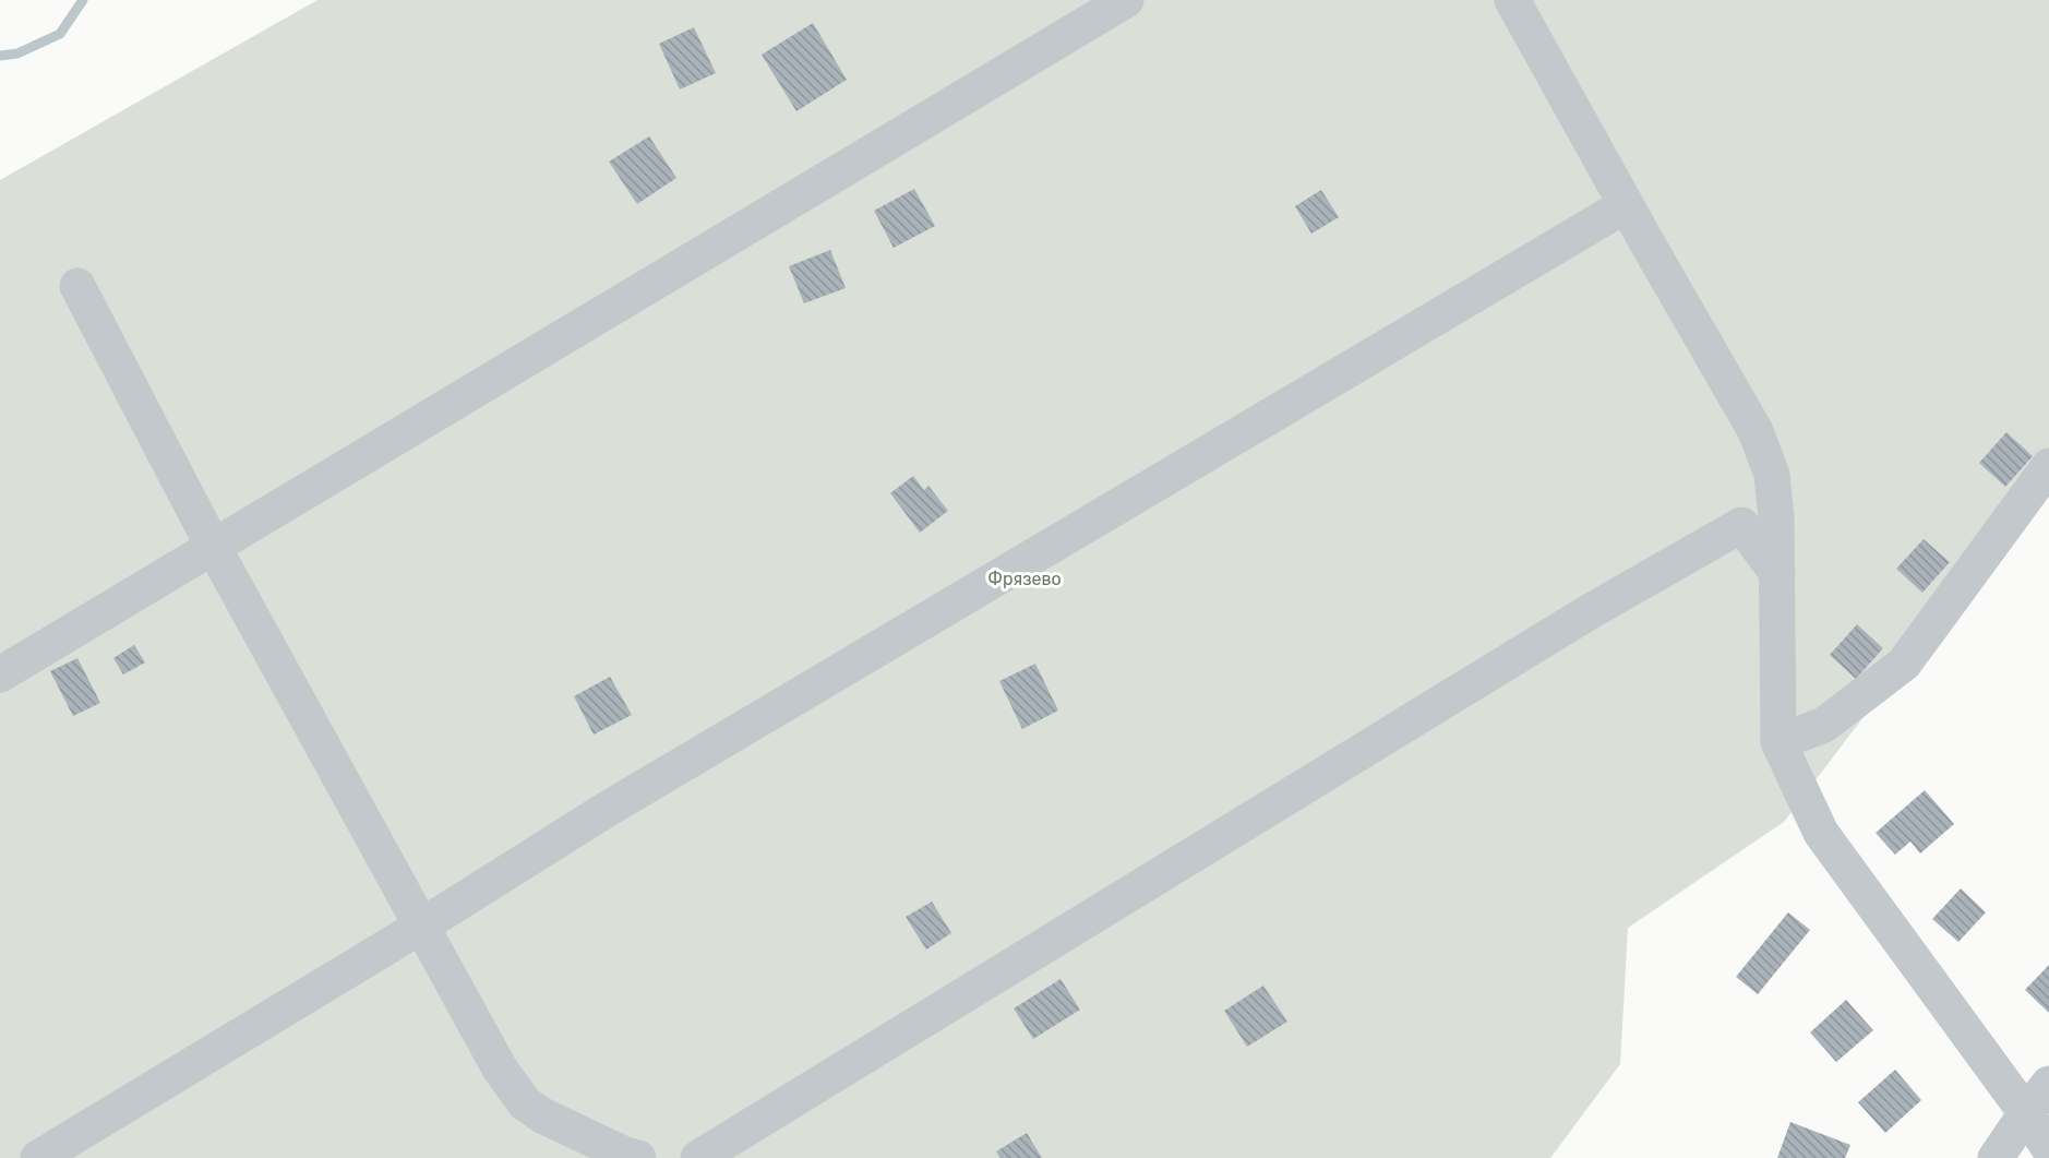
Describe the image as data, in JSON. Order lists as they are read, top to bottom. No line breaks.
{"parks":["Фрязево"]}
